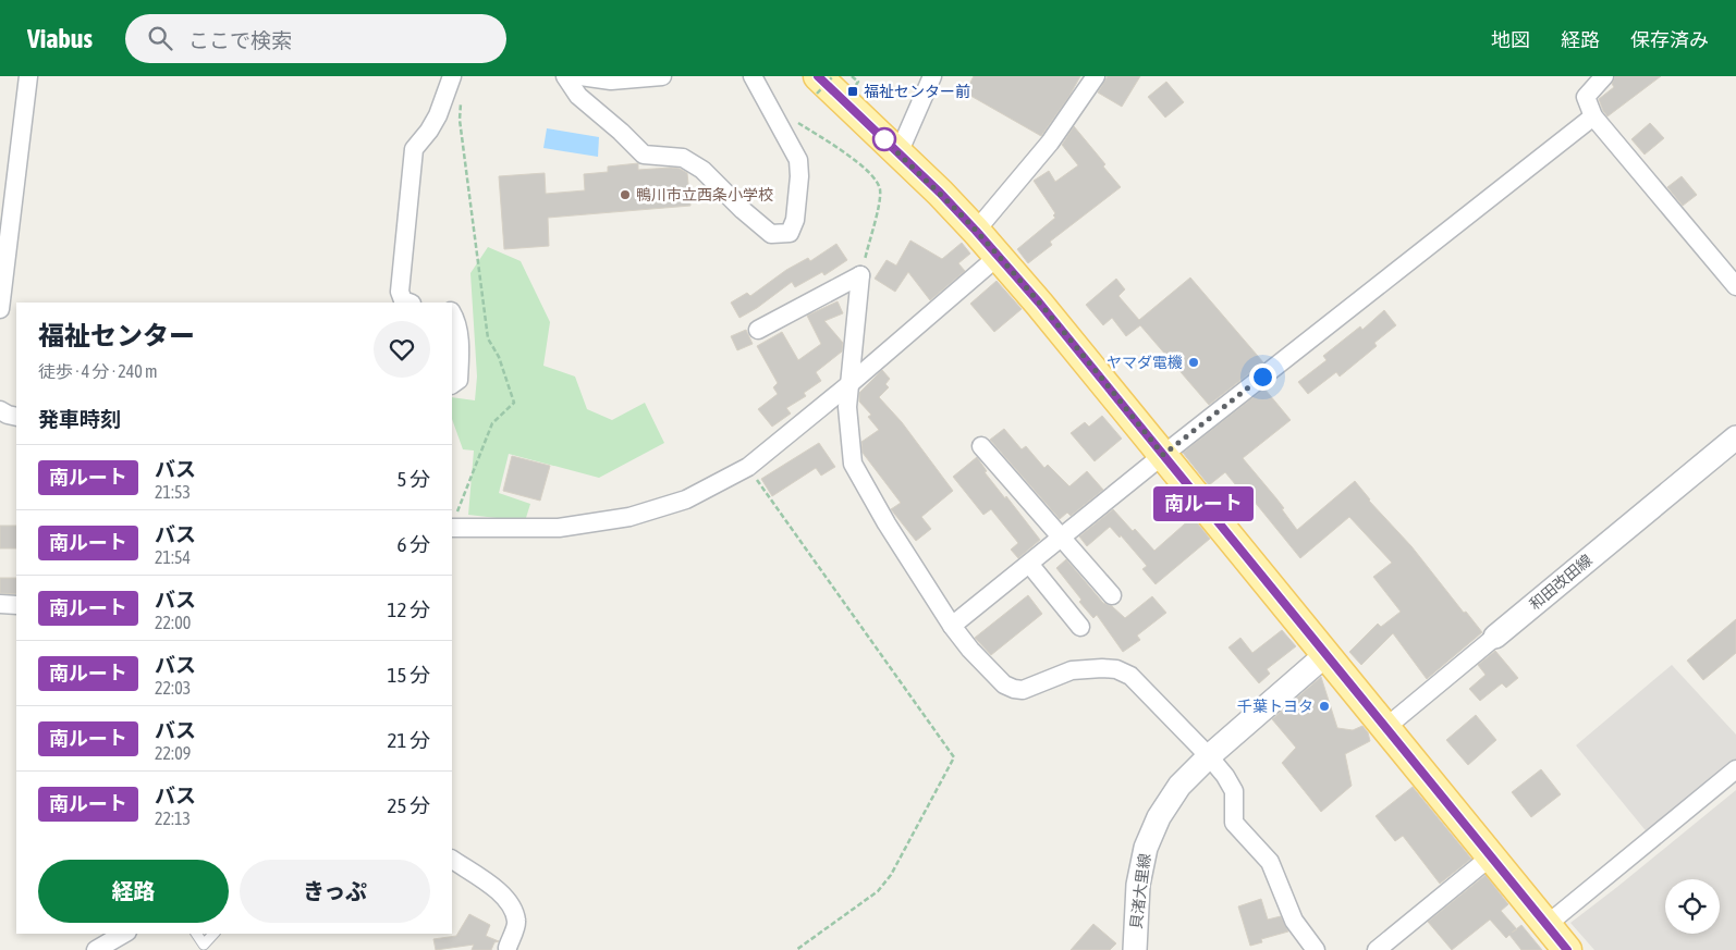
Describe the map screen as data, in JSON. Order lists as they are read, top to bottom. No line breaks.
{"streets":{"street":["和田改田線","貝渚大里線"]},"places":{"transit":["福祉センター前"],"other":["鴨川市立西条小学校","ヤマダ電機","千葉トヨタ"]},"lines":["bus line 南ルート"],"page":{"header":"Viabus","search":"ここで検索","nav":["地図","経路","保存済み"],"on_map":"南ルート","heading":[["福祉センター","徒歩 · 4 分 · 240 m"],"発車時刻"],"list":[{"mark":"南ルート","name":"バス","note":"21:53","value":"5 分"},{"mark":"南ルート","name":"バス","note":"21:54","value":"6 分"},{"mark":"南ルート","name":"バス","note":"22:00","value":"12 分"},{"mark":"南ルート","name":"バス","note":"22:03","value":"15 分"},{"mark":"南ルート","name":"バス","note":"22:09","value":"21 分"},{"mark":"南ルート","name":"バス","note":"22:13","value":"25 分"}],"buttons":["経路","きっぷ"]}}
